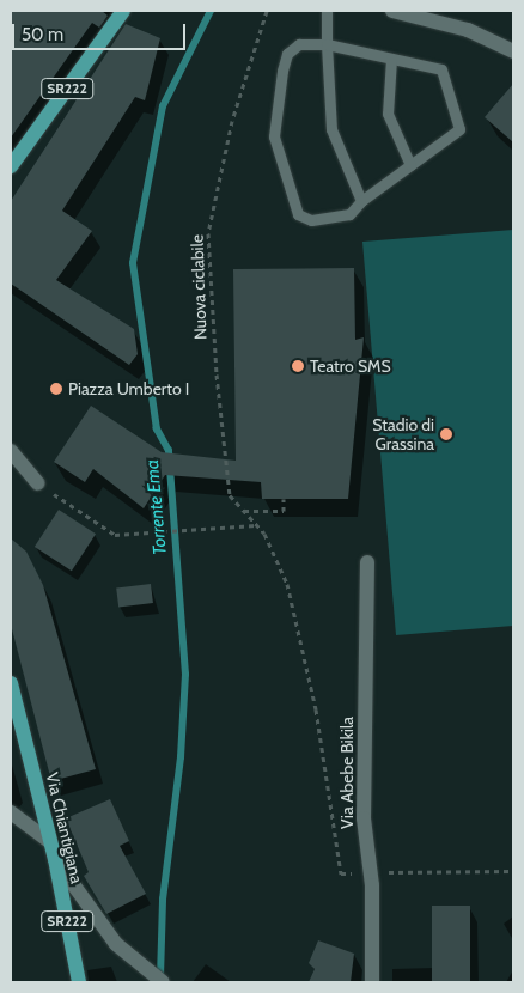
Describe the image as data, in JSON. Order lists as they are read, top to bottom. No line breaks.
{"streets":{"main road":["SR222","Via Chiantigiana"],"street":["Via Abebe Bikila"],"path":["Nuova ciclabile"]},"water":["Torrente Ema"],"places":["Teatro SMS","Piazza Umberto I","Stadio di Grassina"],"scale_bar":"50 m"}
